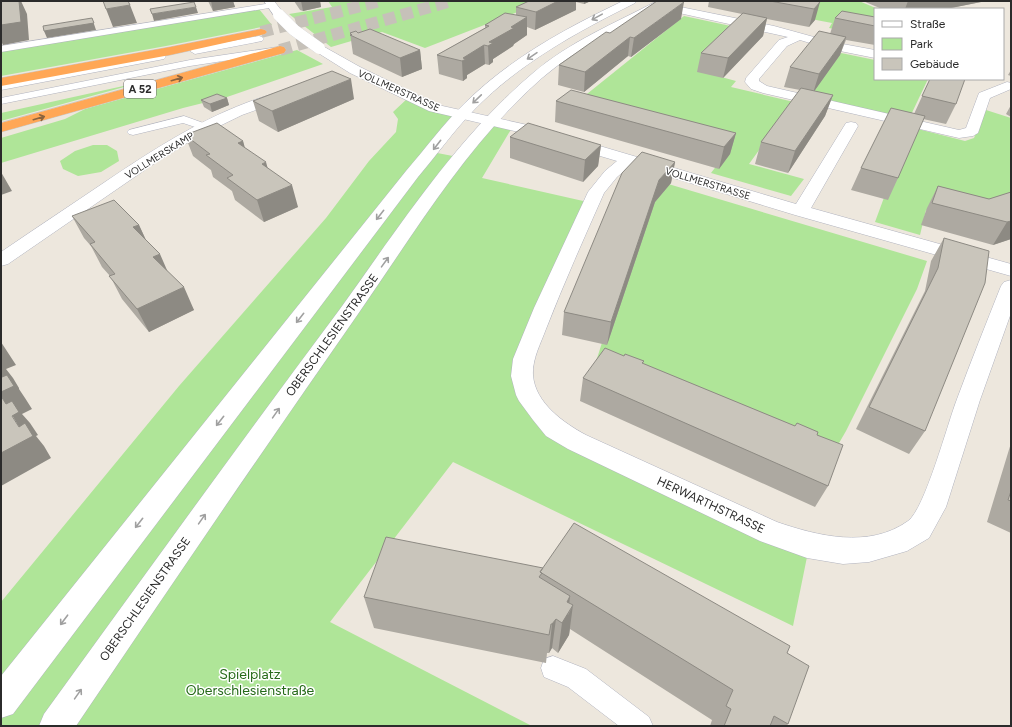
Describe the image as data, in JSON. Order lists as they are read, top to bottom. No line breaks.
{"streets":{"highway":["A 52"],"street":["VOLLMERSTRASSE","VOLLMERSKAMP","OBERSCHLESIENSTRASSE","HERWARTHSTRASSE"]},"crossings":[["VOLLMERSTRASSE","OBERSCHLESIENSTRASSE"],["VOLLMERSTRASSE","HERWARTHSTRASSE"]],"parks":["Spielplatz Oberschlesienstraße"],"legend":["Straße","Park","Gebäude"]}
